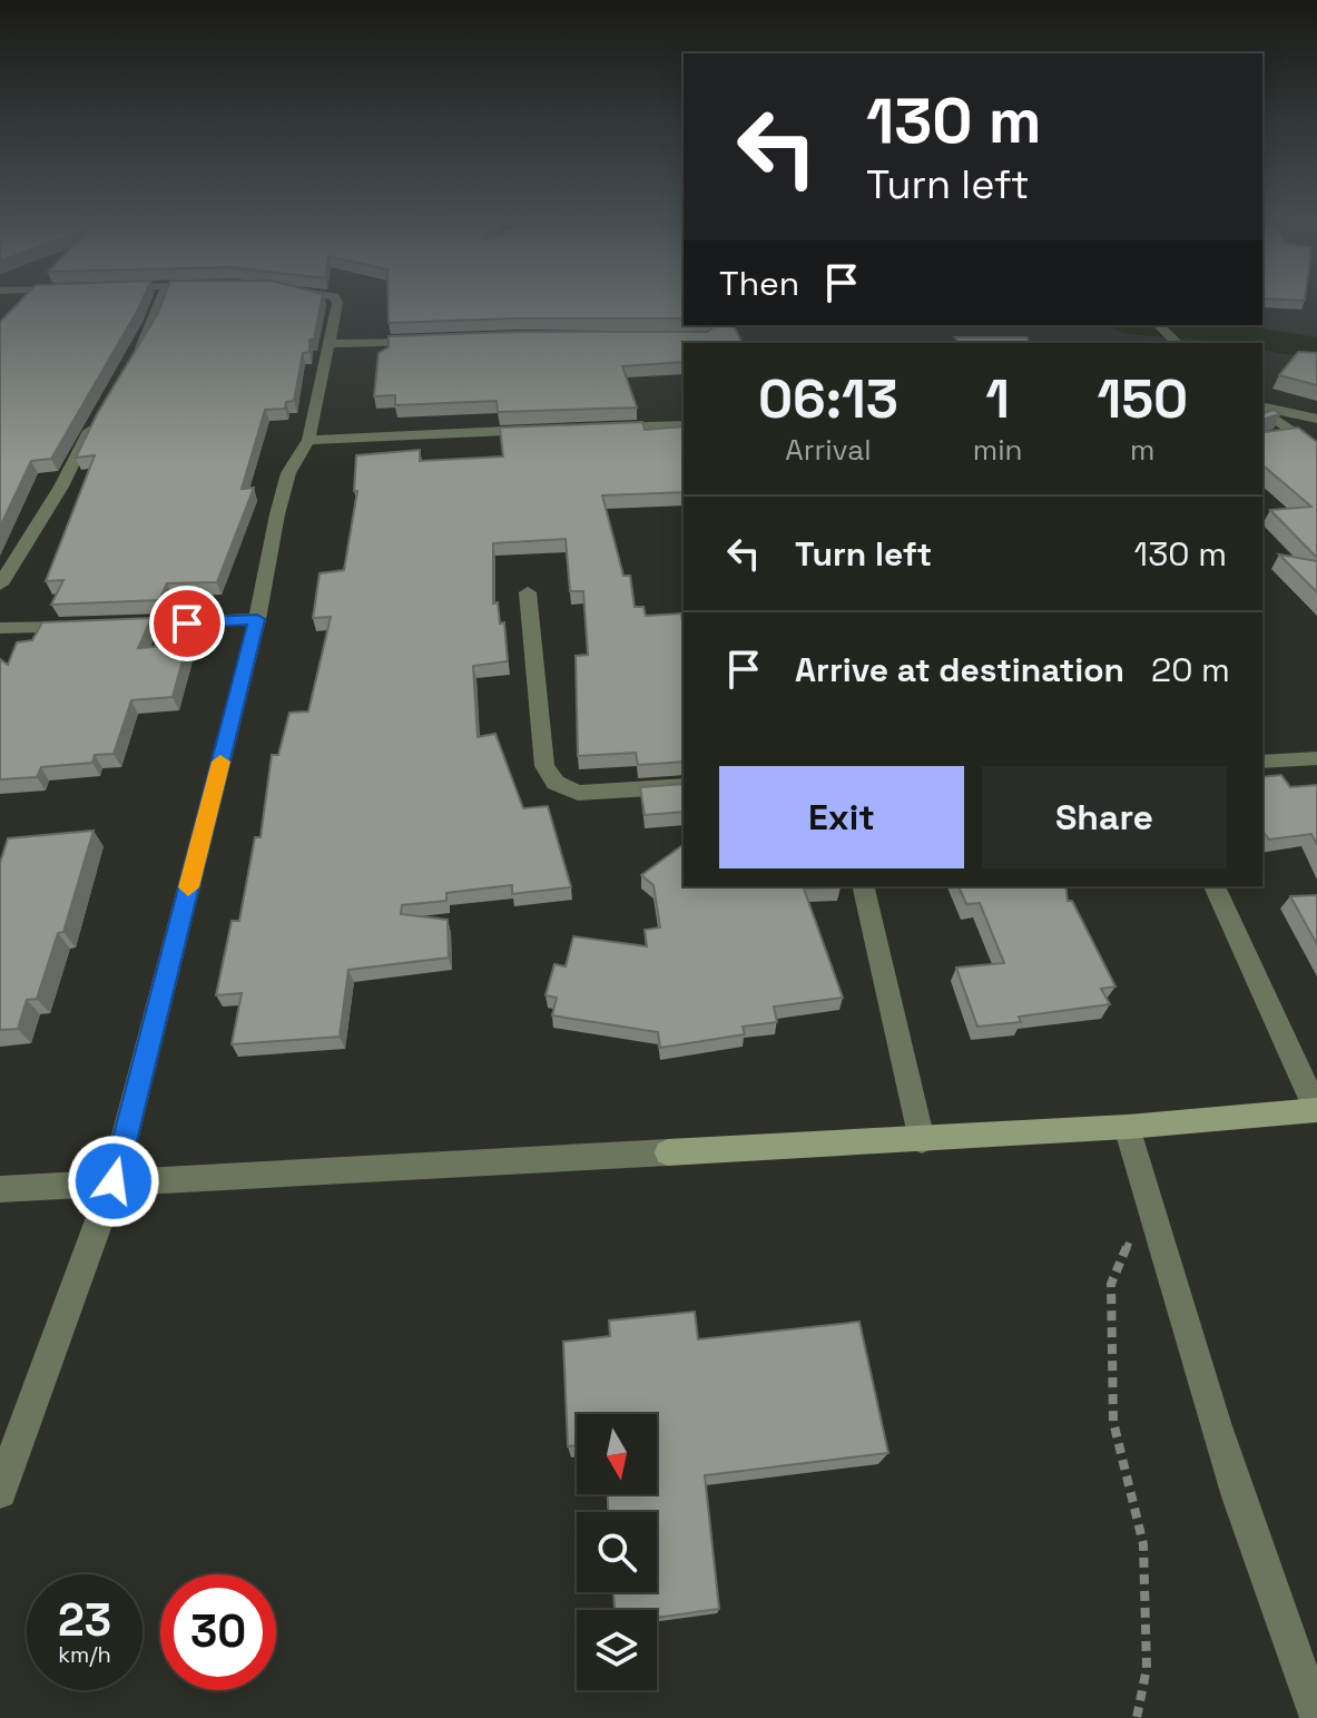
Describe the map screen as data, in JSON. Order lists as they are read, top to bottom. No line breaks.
{"north":"bottom","page":{"turn":["130 m","Turn left"],"then":"Then","eta":["06:13","Arrival","1","min","150","m"],"list":[{"name":"Turn left","value":"130 m"},{"name":"Arrive at destination","value":"20 m"}],"buttons":["Exit","Share"],"speed":"23 km/h","limit":"30"}}
